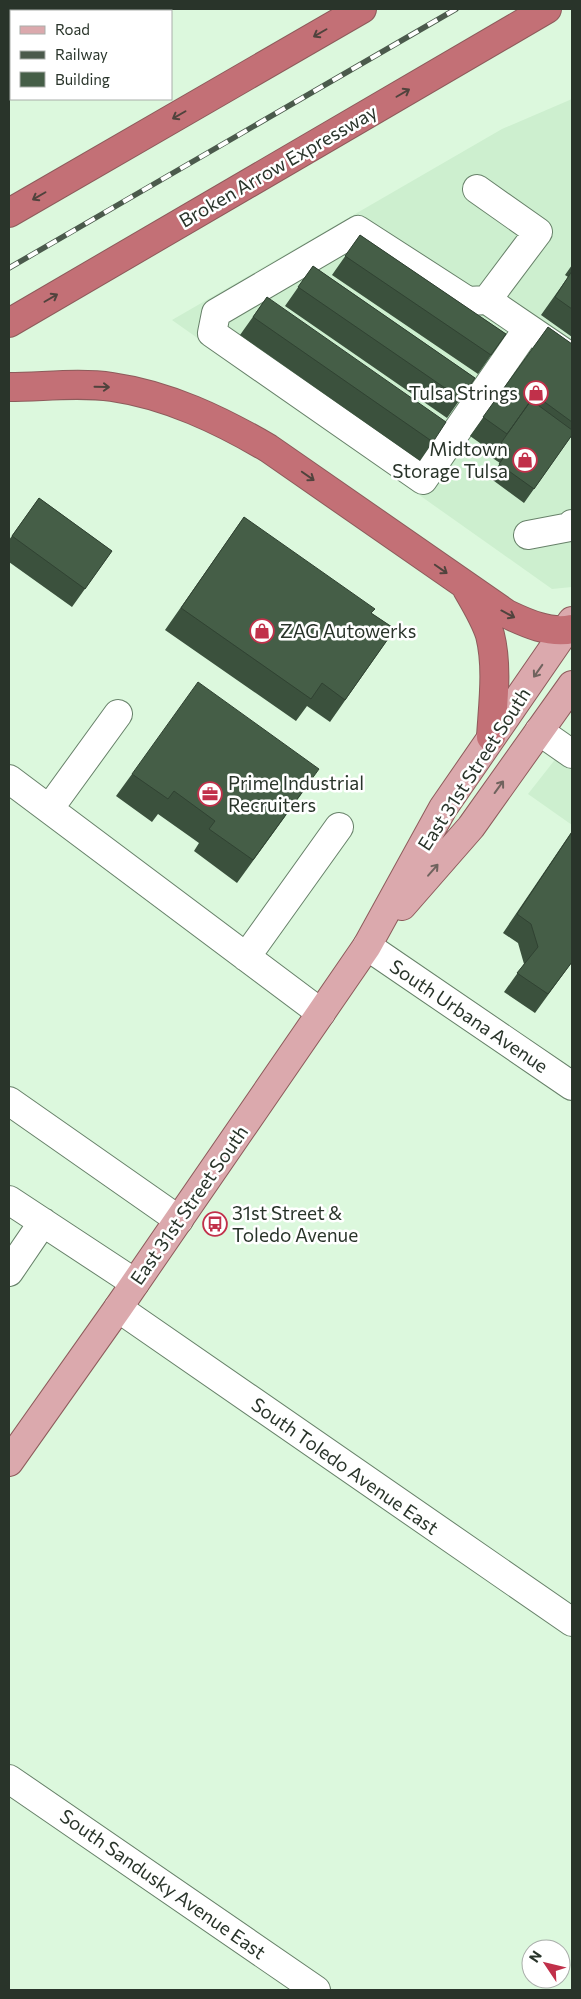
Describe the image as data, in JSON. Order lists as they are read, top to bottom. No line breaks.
{"streets":{"highway":["Broken Arrow Expressway"],"main road":["East 31st Street South"],"street":["South Urbana Avenue","South Toledo Avenue East","South Sandusky Avenue East"]},"crossings":[["East 31st Street South","South Urbana Avenue"],["East 31st Street South","South Toledo Avenue East"]],"places":{"shop":["Tulsa Strings","Midtown Storage Tulsa","ZAG Autowerks"],"office":["Prime Industrial Recruiters"],"bus stop":["31st Street & Toledo Avenue"]},"legend":["Road","Railway","Building"],"north":"top left"}
